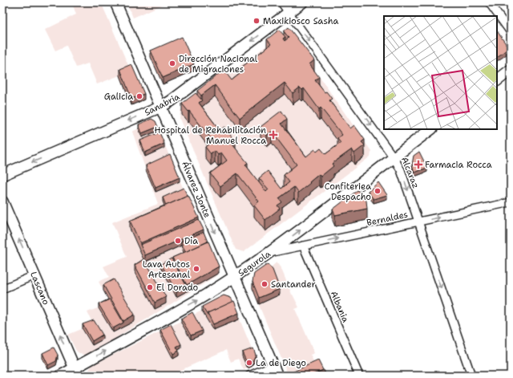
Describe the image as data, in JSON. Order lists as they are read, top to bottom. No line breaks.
{"streets":{"street":["Sanabria","Alcaraz","Álvarez Jonte","Bernaldes","Segurola","Lascano","Albania"]},"crossings":[["Sanabria","Alcaraz"],["Sanabria","Álvarez Jonte"],["Alcaraz","Bernaldes"],["Alcaraz","Segurola"],["Álvarez Jonte","Segurola"],["Bernaldes","Segurola"],["Bernaldes","Albania"],["Segurola","Lascano"]],"one_way":["Sanabria","Alcaraz","Álvarez Jonte","Bernaldes","Segurola","Lascano"],"places":{"other":["Maxikiosco Sasha","Dirección Nacional de Migraciones","Galicia","Confiteriea Despacho","Dia","Lava Autos Artesanal","Santander","El Dorado","La de Diego"],"health":["Hospital de Rehabilitación Manuel Rocca","Farmacia Rocca"]}}
